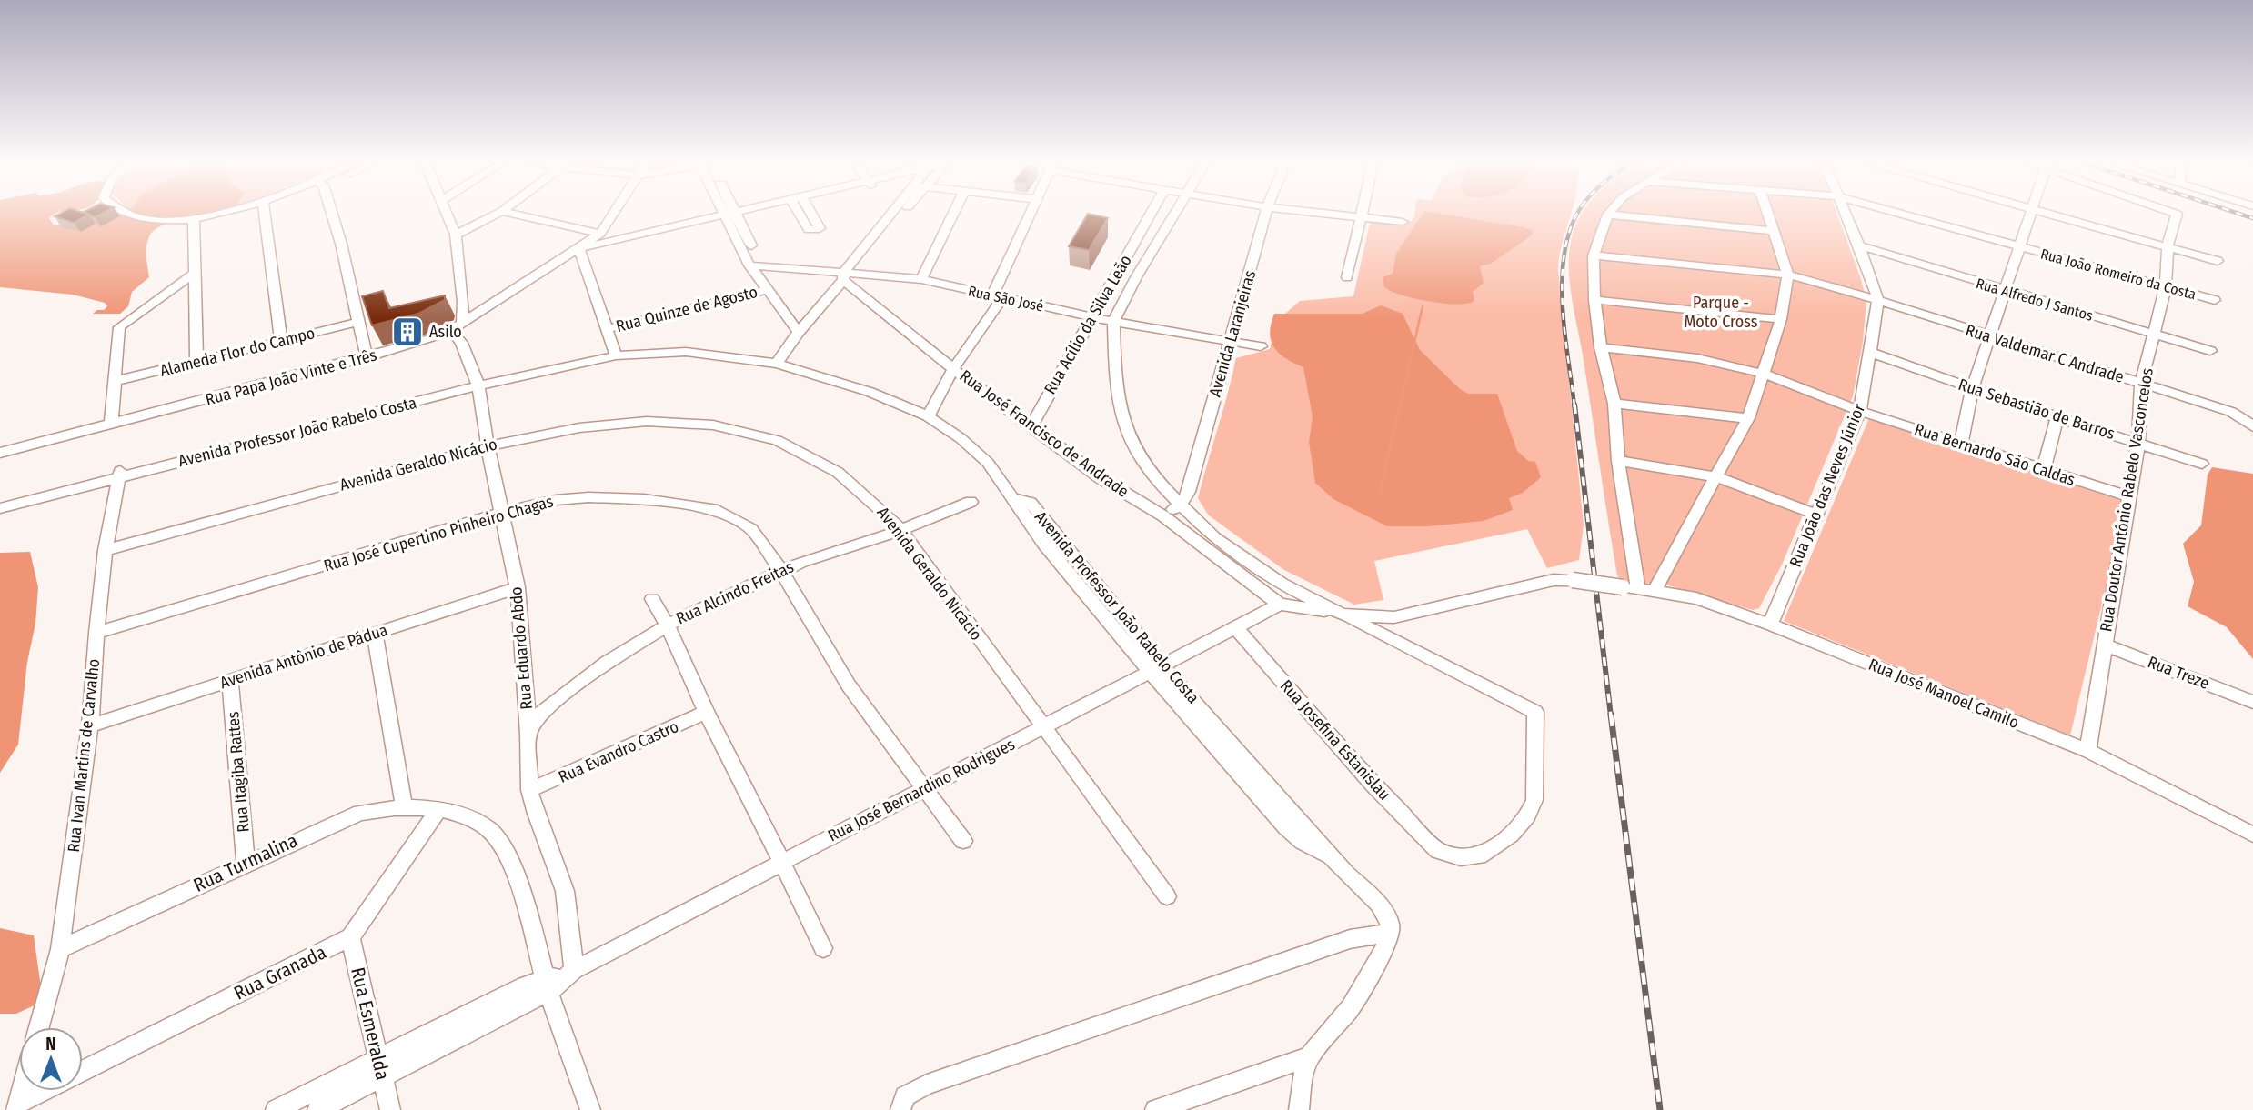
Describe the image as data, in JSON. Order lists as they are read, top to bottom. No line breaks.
{"streets":{"street":["Rua João Romeiro da Costa","Rua São José","Rua Alfredo J Santos","Rua Quinze de Agosto","Rua Acílio da Silva Leão","Avenida Laranjeiras","Alameda Flor do Campo","Rua Valdemar C Andrade","Rua Papa João Vinte e Três","Rua Sebastião de Barros","Avenida Professor João Rabelo Costa","Rua José Francisco de Andrade","Rua Bernardo São Caldas","Avenida Geraldo Nicácio","Rua João das Neves Júnior","Rua Doutor Antônio Rabelo Vasconcelos","Rua José Cupertino Pinheiro Chagas","Rua Alcindo Freitas","Rua Eduardo Abdo","Avenida Antônio de Pádua","Rua Treze","Rua José Manoel Camilo","Rua Josefina Estanislau","Rua Evandro Castro","Rua Ivan Martins de Carvalho","Rua Itagiba Rattes","Rua José Bernardino Rodrigues","Rua Turmalina","Rua Granada","Rua Esmeralda"]},"crossings":[["Rua João Romeiro da Costa","Rua Doutor Antônio Rabelo Vasconcelos"],["Rua São José","Rua Acílio da Silva Leão"],["Rua São José","Avenida Laranjeiras"],["Rua São José","Rua José Francisco de Andrade"],["Rua Alfredo J Santos","Rua João das Neves Júnior"],["Rua Alfredo J Santos","Rua Doutor Antônio Rabelo Vasconcelos"],["Rua Acílio da Silva Leão","Rua José Francisco de Andrade"],["Rua Valdemar C Andrade","Rua João das Neves Júnior"],["Rua Valdemar C Andrade","Rua Doutor Antônio Rabelo Vasconcelos"],["Rua Papa João Vinte e Três","Rua Eduardo Abdo"],["Rua Sebastião de Barros","Rua João das Neves Júnior"],["Rua Sebastião de Barros","Rua Doutor Antônio Rabelo Vasconcelos"],["Avenida Professor João Rabelo Costa","Rua Eduardo Abdo"],["Avenida Professor João Rabelo Costa","Rua Ivan Martins de Carvalho"],["Avenida Professor João Rabelo Costa","Rua José Bernardino Rodrigues"],["Rua José Francisco de Andrade","Rua José Bernardino Rodrigues"],["Rua Bernardo São Caldas","Rua João das Neves Júnior"],["Rua Bernardo São Caldas","Rua Doutor Antônio Rabelo Vasconcelos"],["Avenida Geraldo Nicácio","Rua Alcindo Freitas"],["Avenida Geraldo Nicácio","Rua Eduardo Abdo"],["Avenida Geraldo Nicácio","Rua Ivan Martins de Carvalho"],["Avenida Geraldo Nicácio","Rua José Bernardino Rodrigues"],["Rua João das Neves Júnior","Rua José Manoel Camilo"],["Rua Doutor Antônio Rabelo Vasconcelos","Rua Treze"],["Rua Doutor Antônio Rabelo Vasconcelos","Rua José Manoel Camilo"],["Rua José Cupertino Pinheiro Chagas","Rua Alcindo Freitas"],["Rua José Cupertino Pinheiro Chagas","Rua Eduardo Abdo"],["Rua José Cupertino Pinheiro Chagas","Rua Ivan Martins de Carvalho"],["Rua José Cupertino Pinheiro Chagas","Rua José Bernardino Rodrigues"],["Rua Alcindo Freitas","Rua Eduardo Abdo"],["Rua Eduardo Abdo","Avenida Antônio de Pádua"],["Rua Eduardo Abdo","Rua Evandro Castro"],["Rua Eduardo Abdo","Rua José Bernardino Rodrigues"],["Rua Eduardo Abdo","Rua Turmalina"],["Avenida Antônio de Pádua","Rua Ivan Martins de Carvalho"],["Avenida Antônio de Pádua","Rua Itagiba Rattes"],["Rua José Manoel Camilo","Rua Josefina Estanislau"],["Rua Josefina Estanislau","Rua José Bernardino Rodrigues"],["Rua Ivan Martins de Carvalho","Rua Turmalina"],["Rua Itagiba Rattes","Rua Turmalina"],["Rua José Bernardino Rodrigues","Rua Turmalina"],["Rua José Bernardino Rodrigues","Rua Esmeralda"],["Rua Turmalina","Rua Granada"],["Rua Granada","Rua Esmeralda"]],"parks":["Parque - Moto Cross"],"places":{"building":["Asilo"]},"north":"top"}
